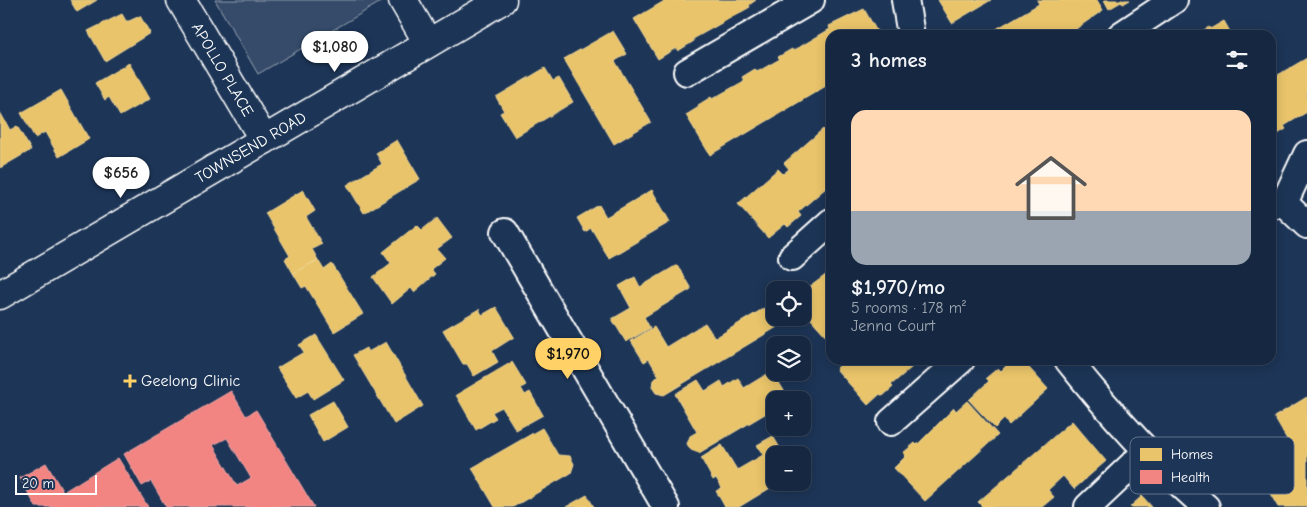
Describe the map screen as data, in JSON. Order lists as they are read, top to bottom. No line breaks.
{"streets":{"main road":["APOLLO PLACE","TOWNSEND ROAD"]},"crossings":[["APOLLO PLACE","TOWNSEND ROAD"]],"places":{"health":["Geelong Clinic"]},"legend":["Homes","Health"],"scale_bar":"20 m","page":{"heading":"3 homes","price":["$1,080","$656","$1,970"],"list":[{"name":"$1,970/mo","note":"5 rooms · 178 m² · Jenna Court"}],"map_buttons":["+","−"],"scale":"20 m"}}
